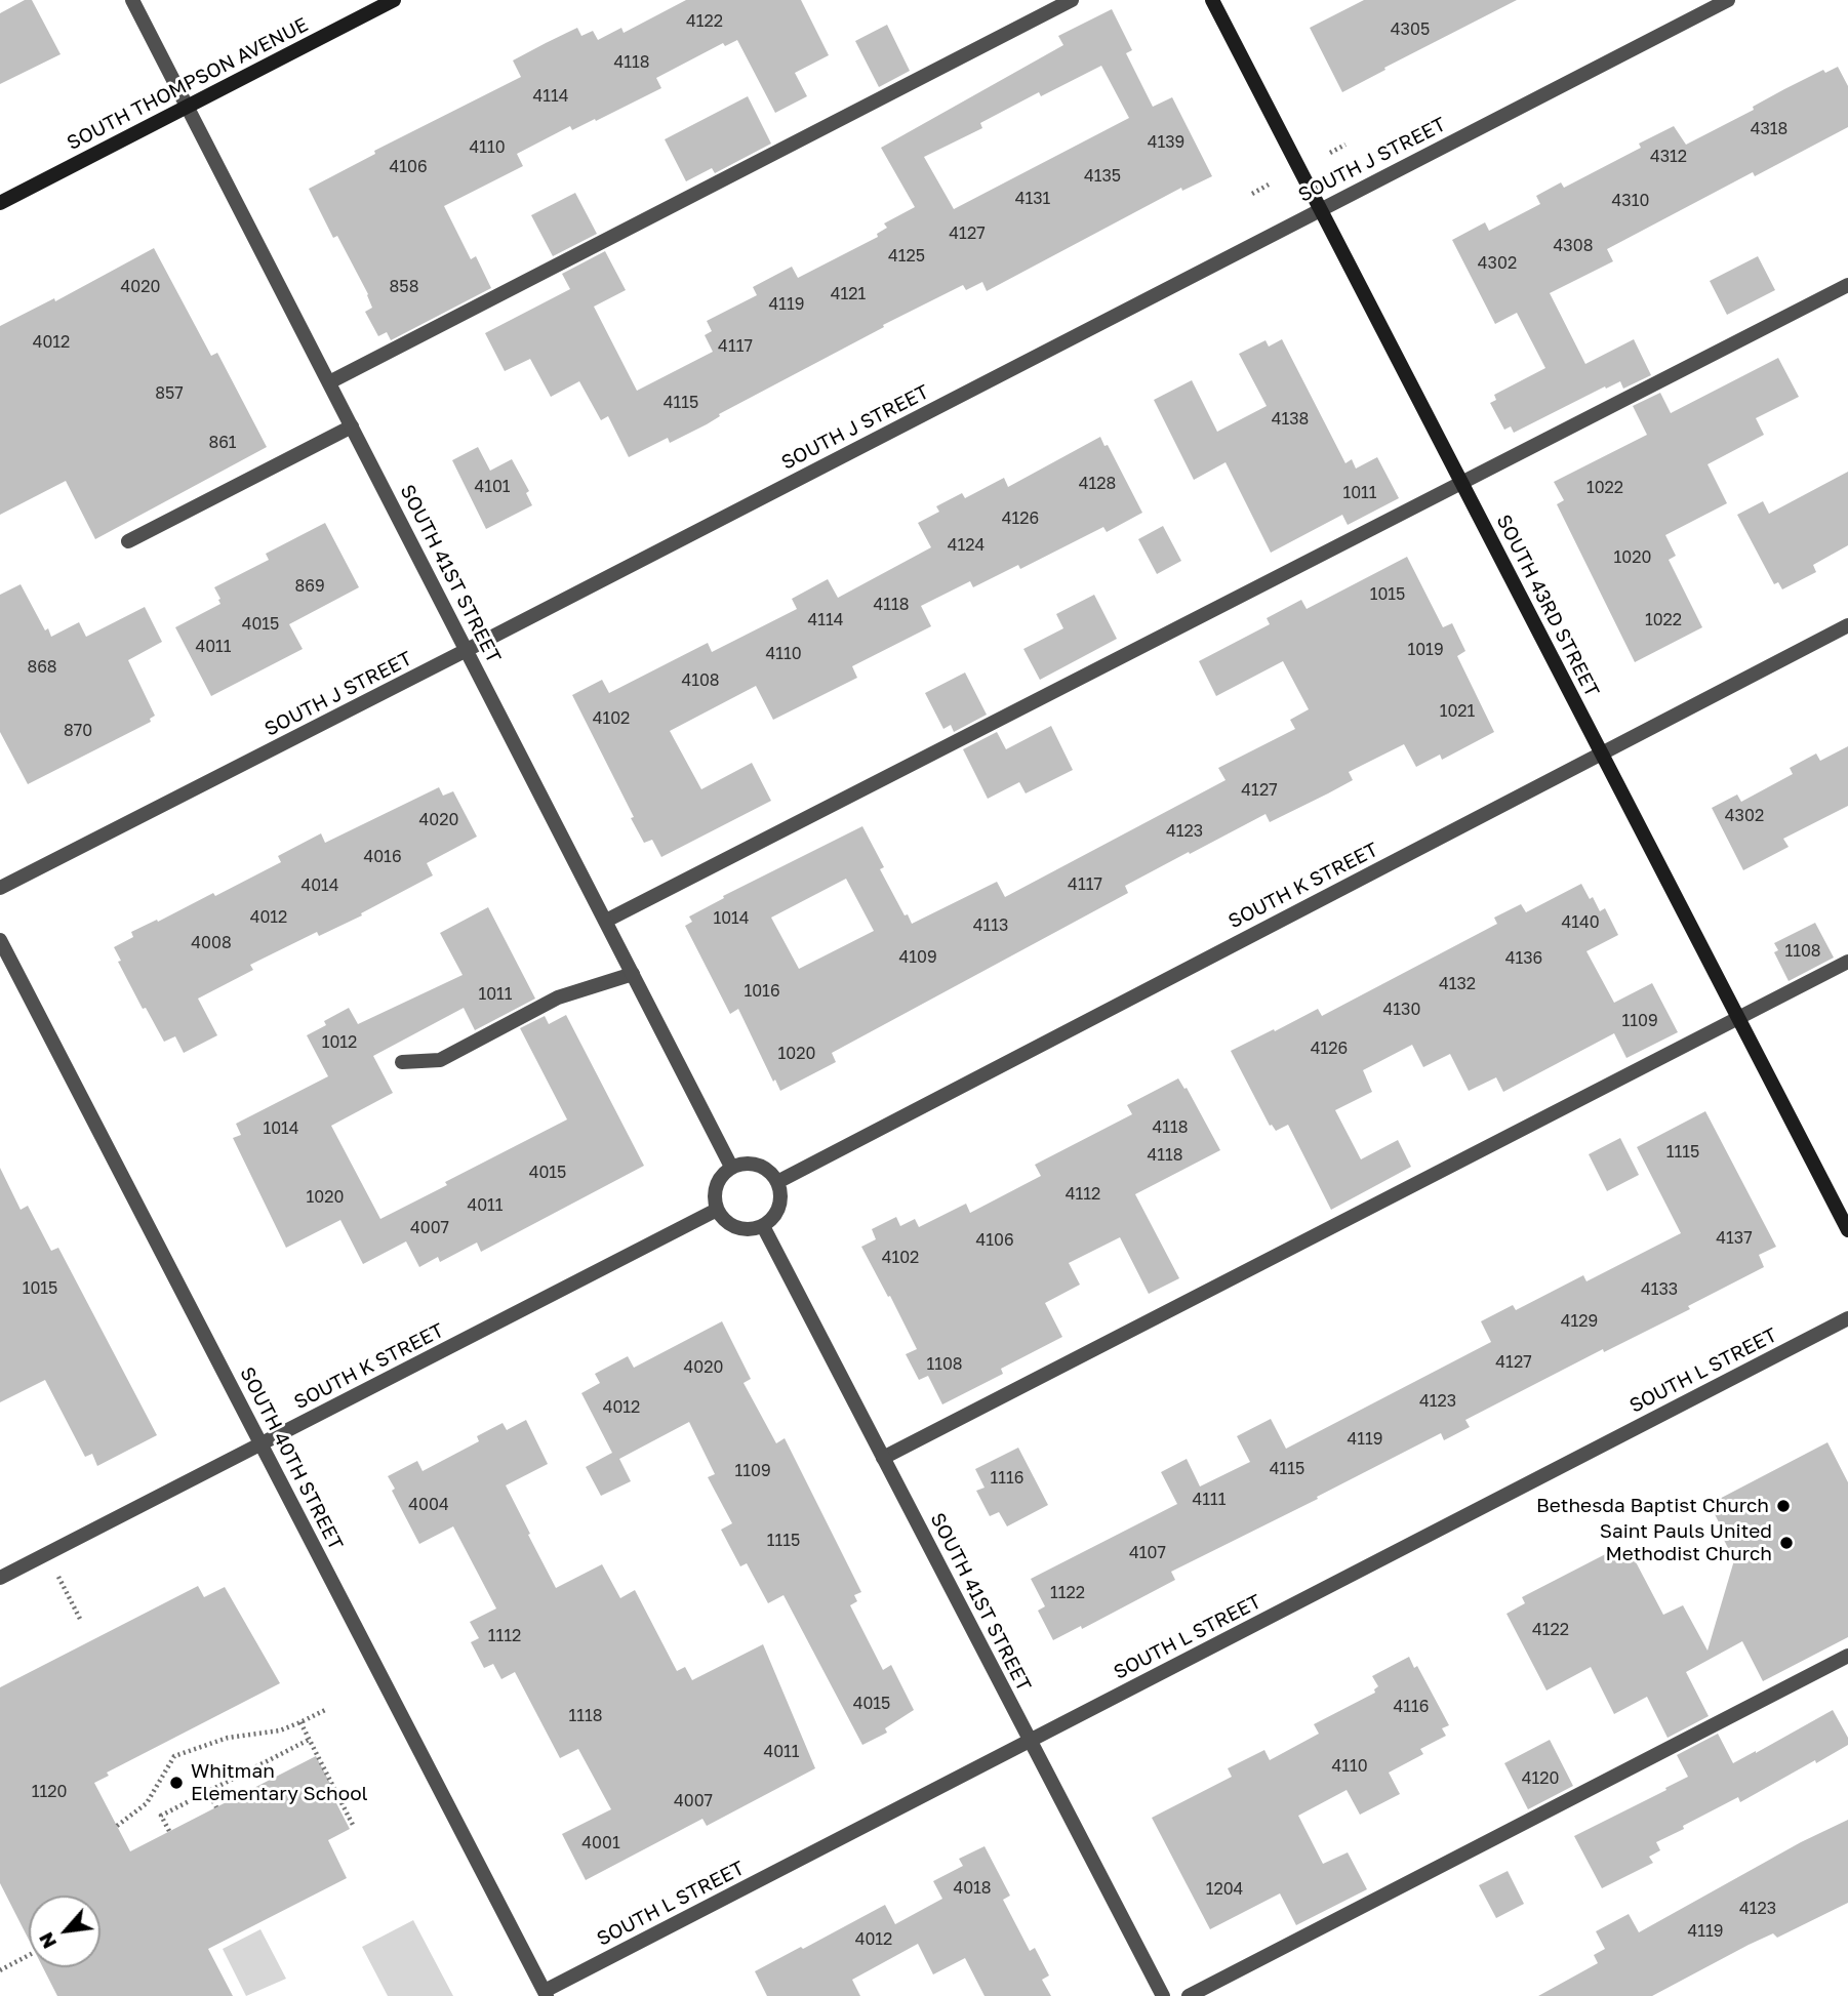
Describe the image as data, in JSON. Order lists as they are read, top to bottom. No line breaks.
{"streets":{"street":["SOUTH THOMPSON AVENUE","SOUTH J STREET","SOUTH 41ST STREET","SOUTH 43RD STREET","SOUTH K STREET","SOUTH L STREET","SOUTH 40TH STREET"]},"crossings":[["SOUTH THOMPSON AVENUE","SOUTH 41ST STREET"],["SOUTH J STREET","SOUTH 41ST STREET"],["SOUTH J STREET","SOUTH 43RD STREET"],["SOUTH 41ST STREET","SOUTH K STREET"],["SOUTH 41ST STREET","SOUTH L STREET"],["SOUTH 43RD STREET","SOUTH K STREET"],["SOUTH K STREET","SOUTH 40TH STREET"],["SOUTH L STREET","SOUTH 40TH STREET"]],"places":["Bethesda Baptist Church","Saint Pauls United Methodist Church","Whitman Elementary School"],"house_numbers":["4122","4305","4118","4114","4318","4139","4110","4312","4106","4135","4131","4310","4127","4308","4125","4302","4020","858","4121","4119","4012","4117","857","4115","4138","861","4128","4101","1022","1011","4126","4124","1020","869","1015","4118","4114","1022","4015","4011","1019","4110","868","4108","1021","4102","870","4127","4302","4020","4123","4016","4117","4014","4012","1014","4140","4113","4008","1108","4109","4136","4132","1016","1011","4130","1109","1012","4126","1020","4118","1014","1115","4118","4015","4112","1020","4011","4007","4137","4106","4102","1015","4133","4129","4127","1108","4020","4123","4012","4119","4115","1109","1116","4111","4004","1115","4107","1122","4122","1112","4015","4116","1118","4011","4110","4120","1120","4007","4001","4018","1204","4123","4119","4012"],"north":"bottom left"}
